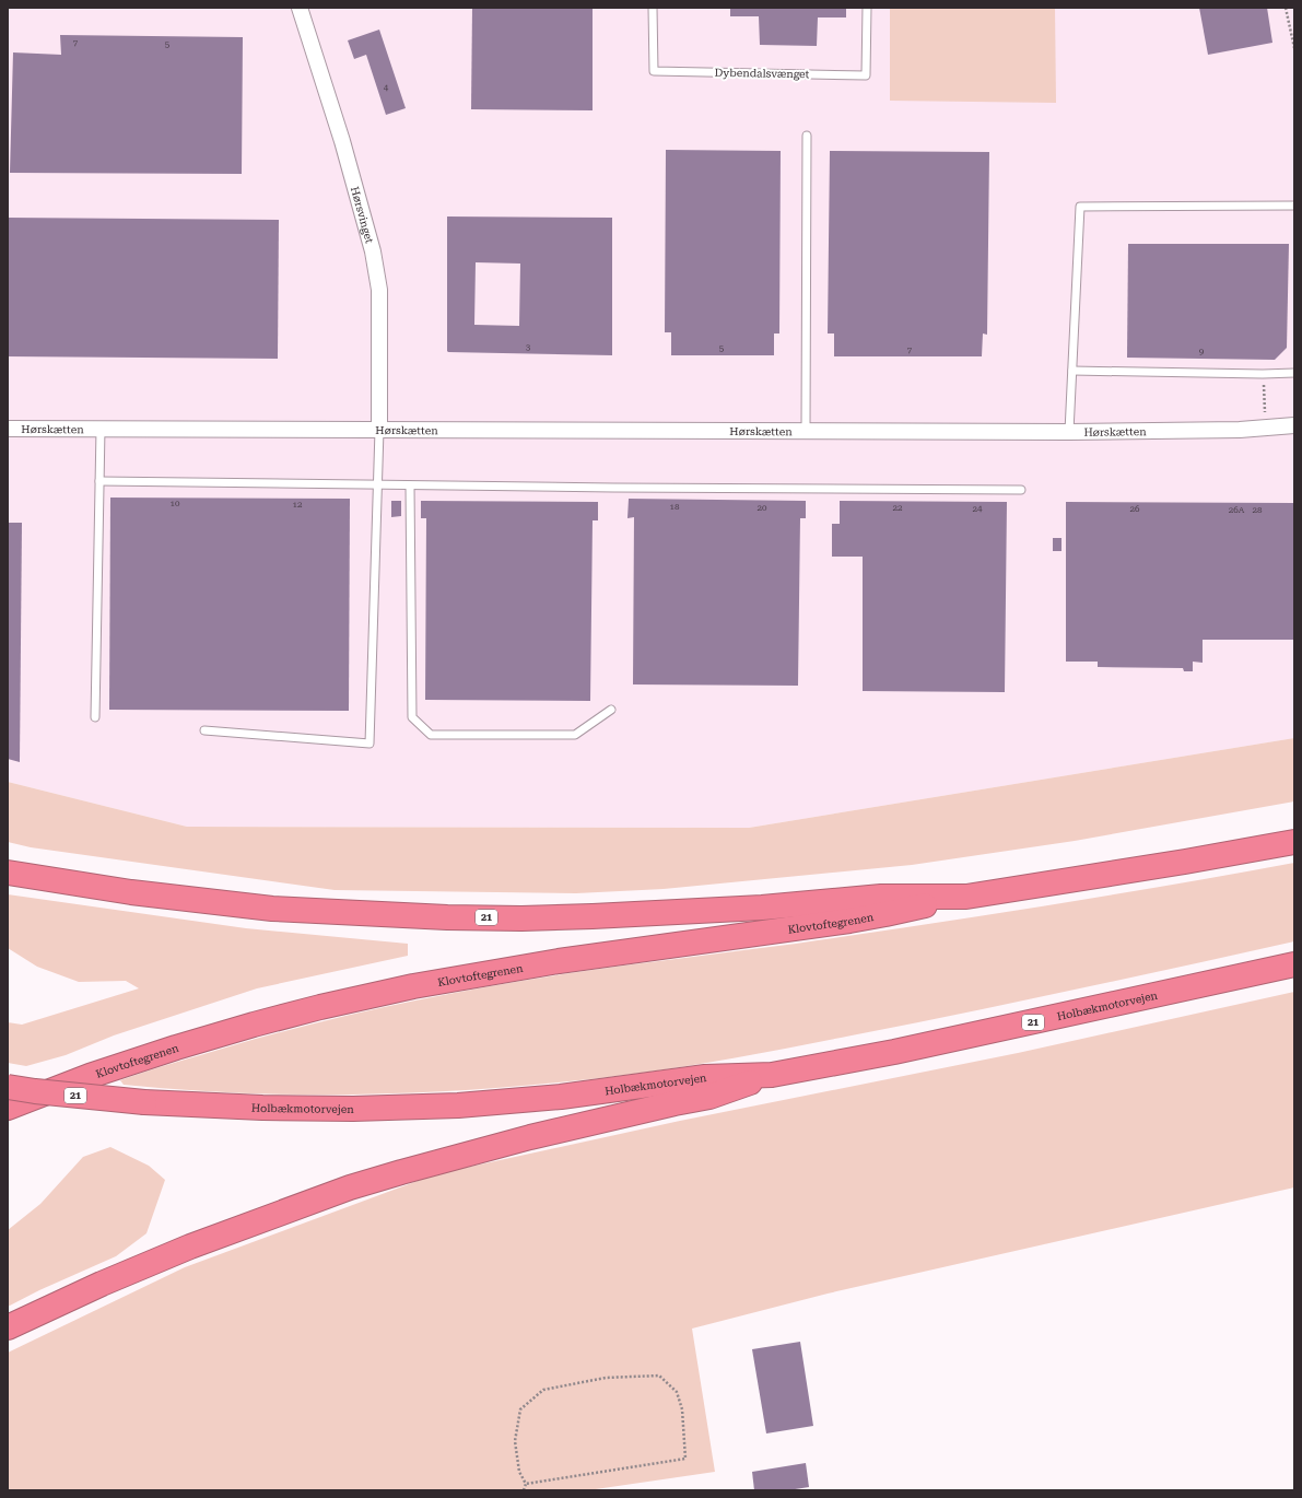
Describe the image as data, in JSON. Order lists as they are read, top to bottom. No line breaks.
{"streets":{"highway":["21","Klovtoftegrenen","Holbækmotorvejen"],"street":["Hørsvinget","Hørskætten"],"lane":["Dybendalsvænget"]},"crossings":[["Hørsvinget","Hørskætten"],["21","Klovtoftegrenen"]],"house_numbers":["7","5","4","3","5","7","9","10","12","18","20","22","24","26","26A","28"]}
